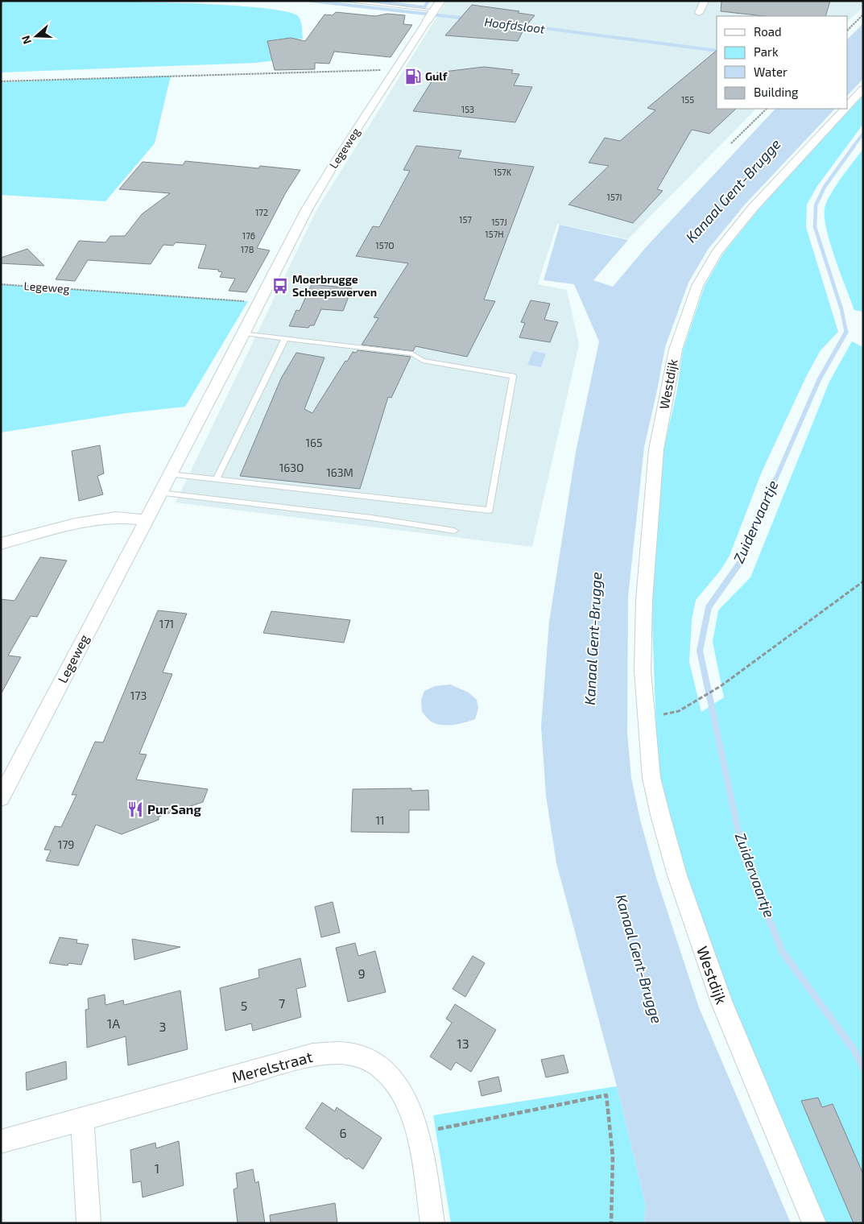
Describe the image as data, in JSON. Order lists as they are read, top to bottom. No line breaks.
{"streets":{"street":["Legeweg","Westdijk","Merelstraat"]},"water":["Hoofdsloot","Kanaal Gent-Brugge","Zuidervaartje"],"places":{"fuel station":["Gulf"],"bus stop":["Moerbrugge Scheepswerven"],"restaurant":["Pur Sang"]},"house_numbers":["155","153","157K","157I","172","157","157J","157H","176","157O","178","165","163O","163M","171","173","11","179","9","7","5","1A","3","13","6","1"],"legend":["Road","Park","Water","Building"],"north":"left"}
